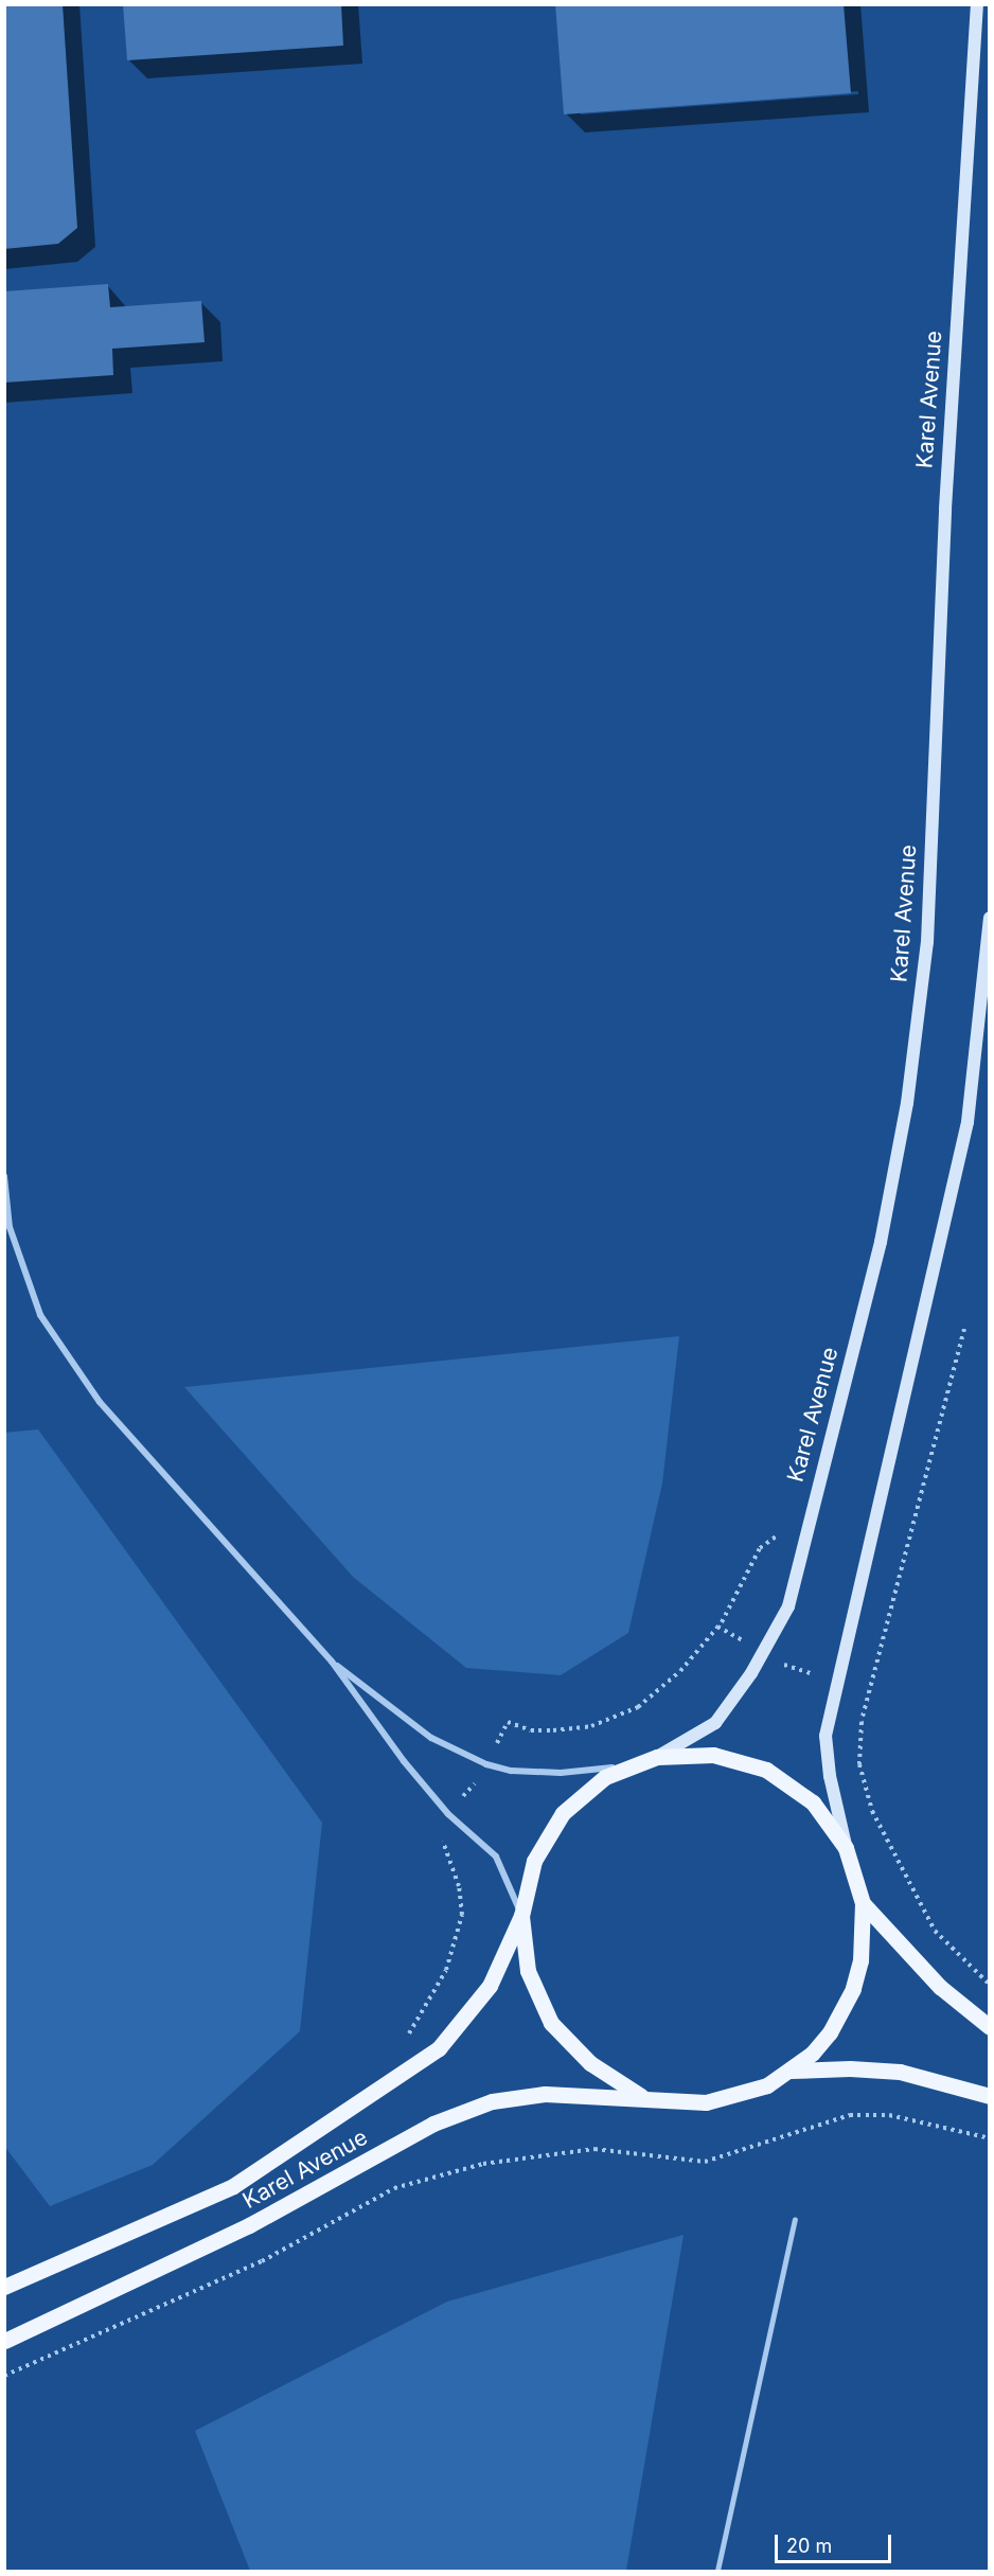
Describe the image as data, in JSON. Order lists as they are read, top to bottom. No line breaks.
{"streets":{"main road":["Karel Avenue"]},"scale_bar":"20 m"}
